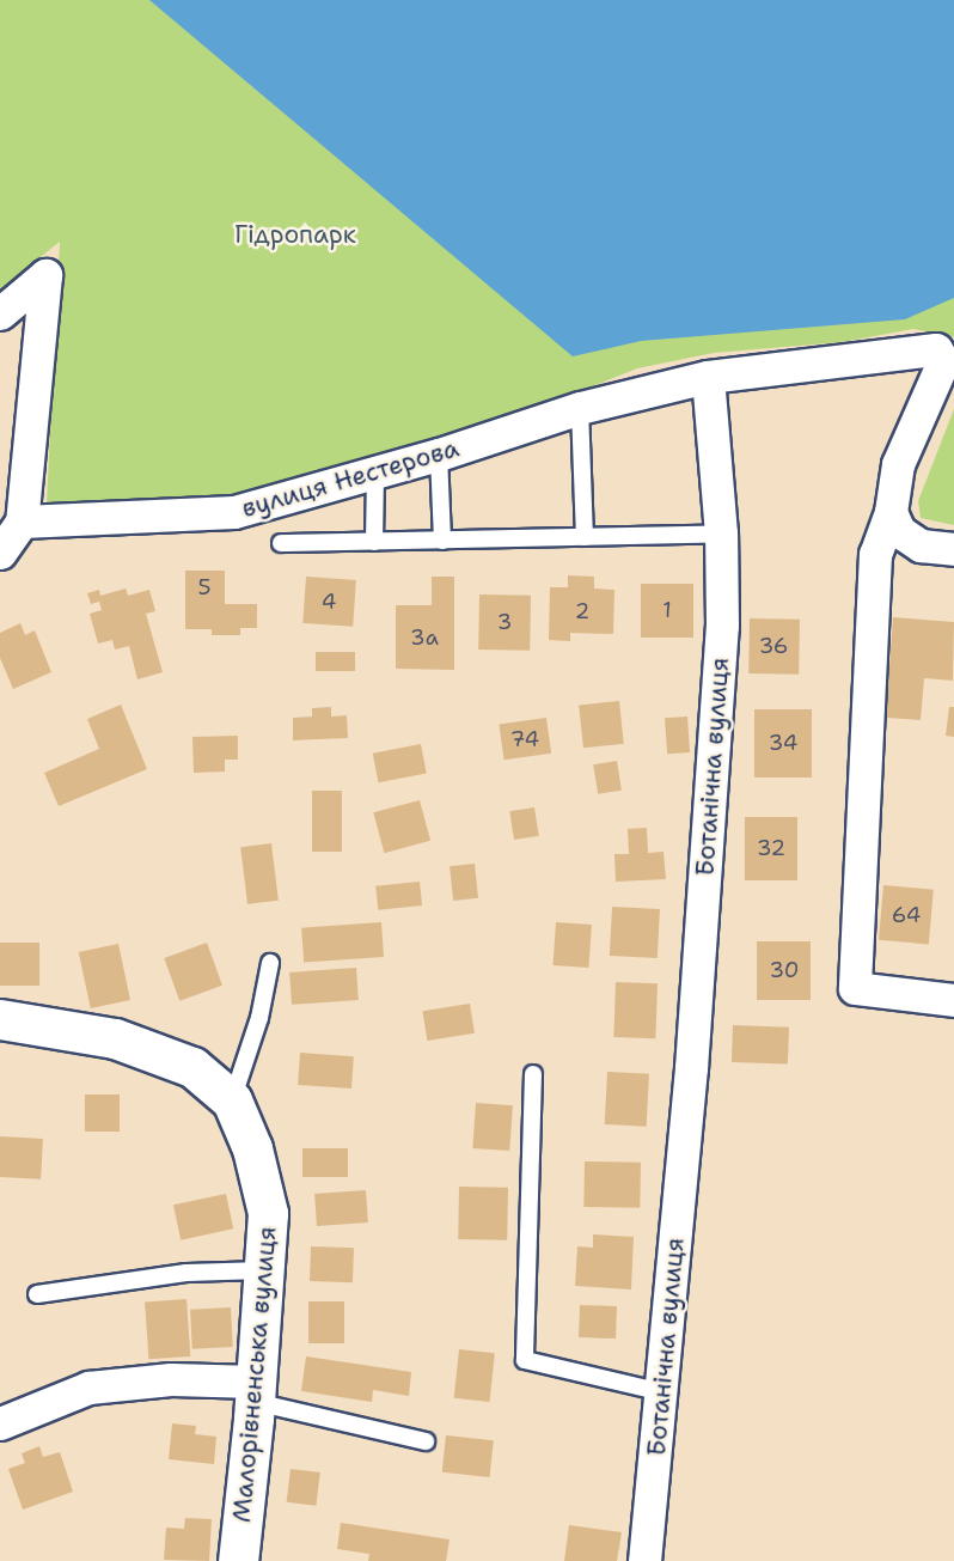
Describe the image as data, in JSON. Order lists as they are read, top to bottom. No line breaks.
{"streets":{"street":["вулиця Нестерова","Ботанічна вулиця","Малорівненська вулиця"]},"crossings":[["вулиця Нестерова","Ботанічна вулиця"]],"parks":["Гідропарк"],"house_numbers":["5","4","1","2","3","3а","36","74","34","32","64","30"]}
